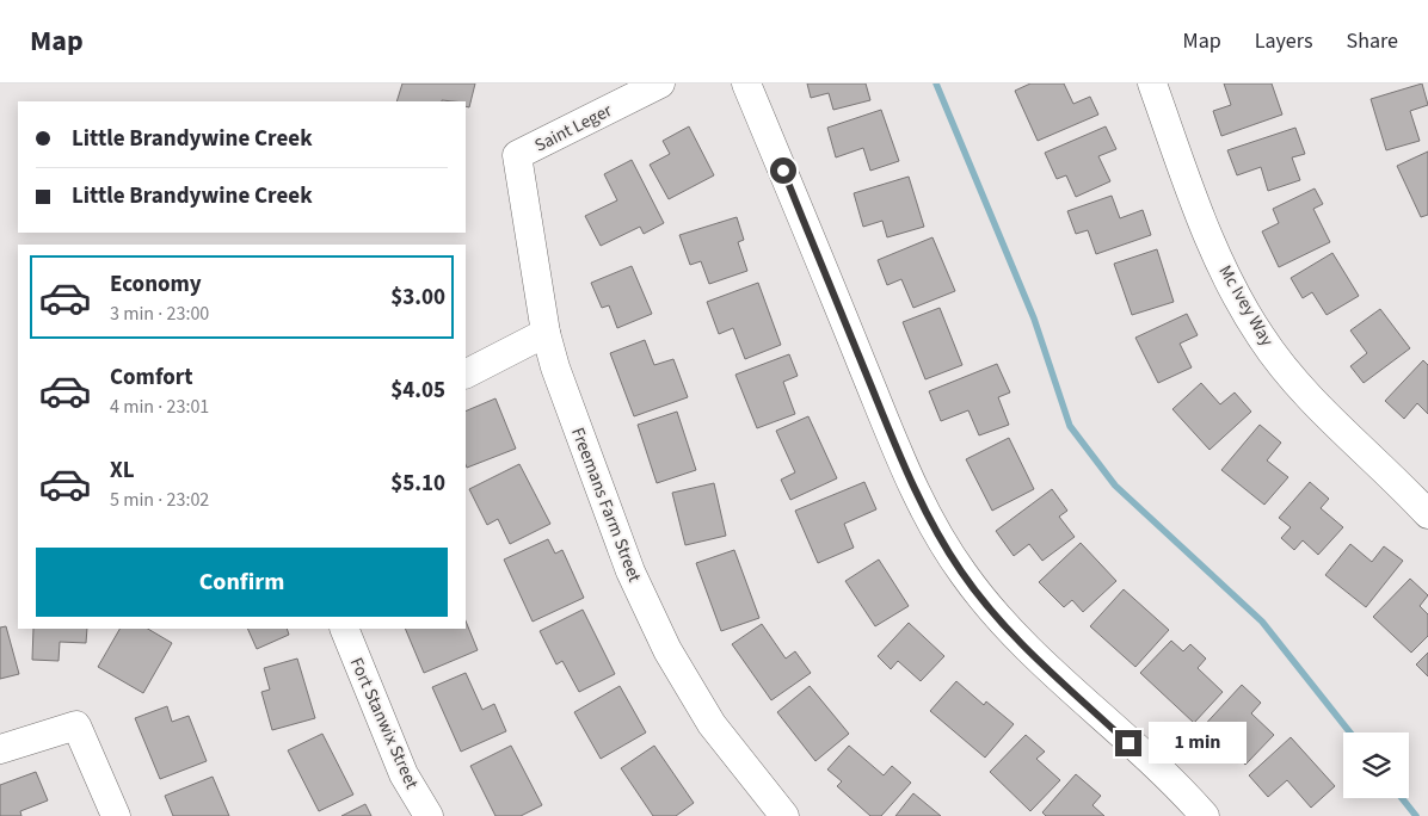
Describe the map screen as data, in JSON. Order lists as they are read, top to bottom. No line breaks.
{"streets":{"street":["Saint Leger","Mc Ivey Way","Freemans Farm Street","Fort Stanwix Street"]},"crossings":[["Saint Leger","Freemans Farm Street"]],"page":{"header":"Map","nav":["Map","Layers","Share"],"banner":["Little Brandywine Creek","Little Brandywine Creek"],"list":[{"name":"Economy","note":"3 min · 23:00","value":"$3.00"},{"name":"Comfort","note":"4 min · 23:01","value":"$4.05"},{"name":"XL","note":"5 min · 23:02","value":"$5.10"}],"buttons":"Confirm","bubble":"1 min"}}
